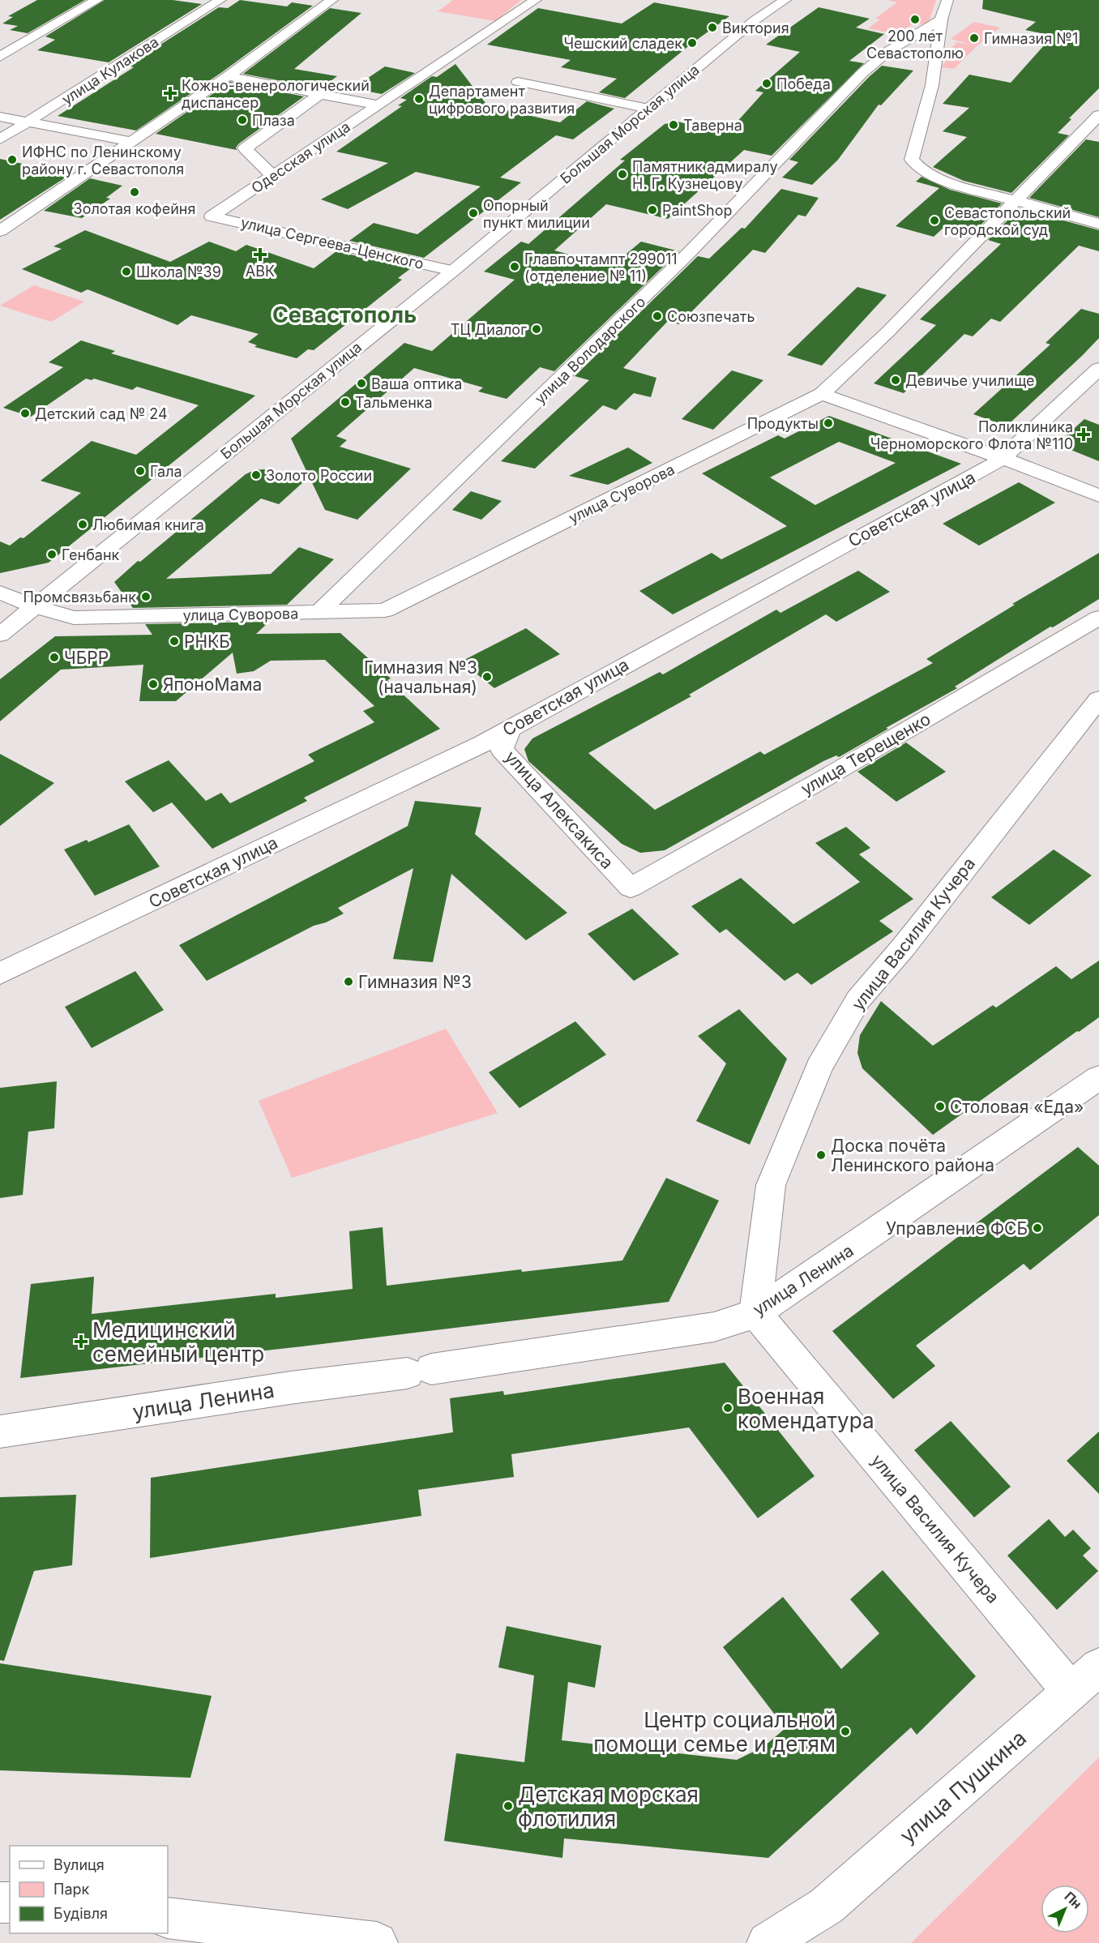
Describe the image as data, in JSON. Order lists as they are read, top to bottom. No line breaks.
{"streets":{"street":["улица Кулакова","Большая Морская улица","Одесская улица","улица Сергеева-Ценского","улица Володарского","улица Суворова","Советская улица","улица Терещенко","улица Алексакиса","улица Василия Кучера","улица Ленина","улица Пушкина"]},"crossings":[["Большая Морская улица","улица Сергеева-Ценского"],["Большая Морская улица","улица Суворова"],["Одесская улица","улица Сергеева-Ценского"],["улица Володарского","улица Суворова"],["Советская улица","улица Алексакиса"],["улица Терещенко","улица Алексакиса"],["улица Василия Кучера","улица Ленина"],["улица Василия Кучера","улица Пушкина"]],"districts":["Севастополь"],"places":{"other":["200 лет Севастополю","Виктория","Гимназия №1","Чешский сладек","Победа","Департамент цифрового развития","Плаза","Таверна","ИФНС по Ленинскому району г. Севастополя","Памятник адмиралу Н. Г. Кузнецову","Золотая кофейня","PaintShop","Опорный пункт милиции","Севастопольский городской суд","Главпочтампт 299011 (отделение № 11)","Школа №39","Союзпечать","ТЦ Диалог","Девичье училище","Ваша оптика","Тальменка","Детский сад № 24","Продукты","Гала","Золото России","Любимая книга","Генбанк","Промсвязьбанк","РНКБ","ЧБРР","Гимназия №3 (начальная)","ЯпоноМама","Гимназия №3","Столовая «Еда»","Доска почёта Ленинского района","Управление ФСБ","Военная комендатура","Центр социальной помощи семье и детям","Детская морская флотилия"],"health":["Кожно-венерологический диспансер","АВК","Поликлиника Черноморского Флота №110","Медицинский семейный центр"]},"legend":["Вулиця","Парк","Будівля"],"north":"top right"}
